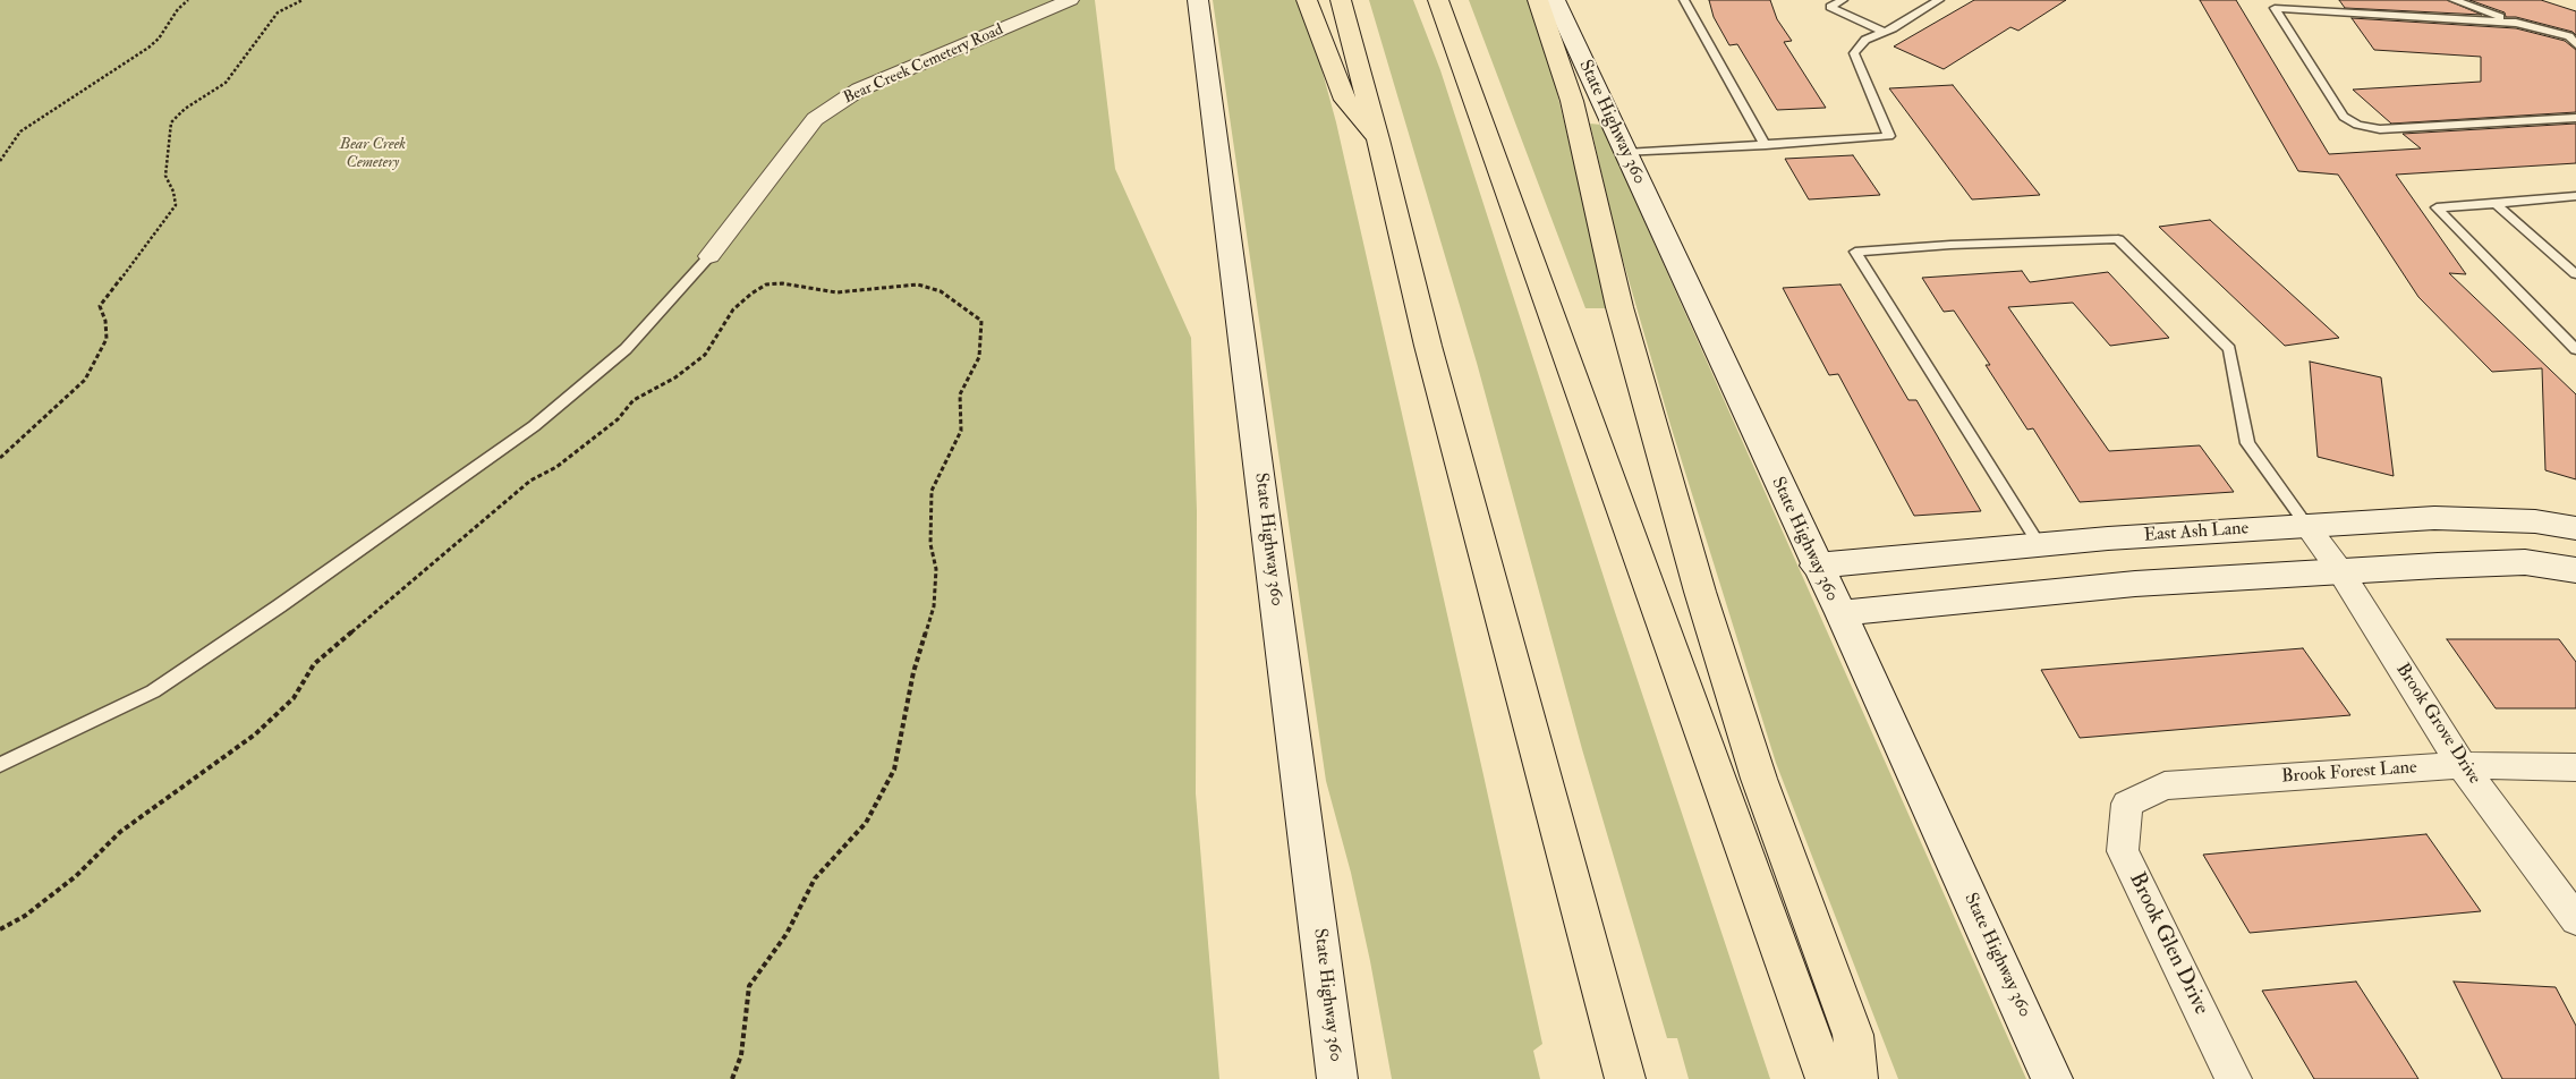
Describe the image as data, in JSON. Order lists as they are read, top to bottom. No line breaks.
{"streets":{"main road":["State Highway 360","East Ash Lane"],"street":["Bear Creek Cemetery Road","Brook Grove Drive","Brook Forest Lane","Brook Glen Drive"]},"crossings":[["State Highway 360","East Ash Lane"],["East Ash Lane","Brook Grove Drive"],["Brook Grove Drive","Brook Forest Lane"],["Brook Forest Lane","Brook Glen Drive"]],"parks":["Bear Creek Cemetery"]}
